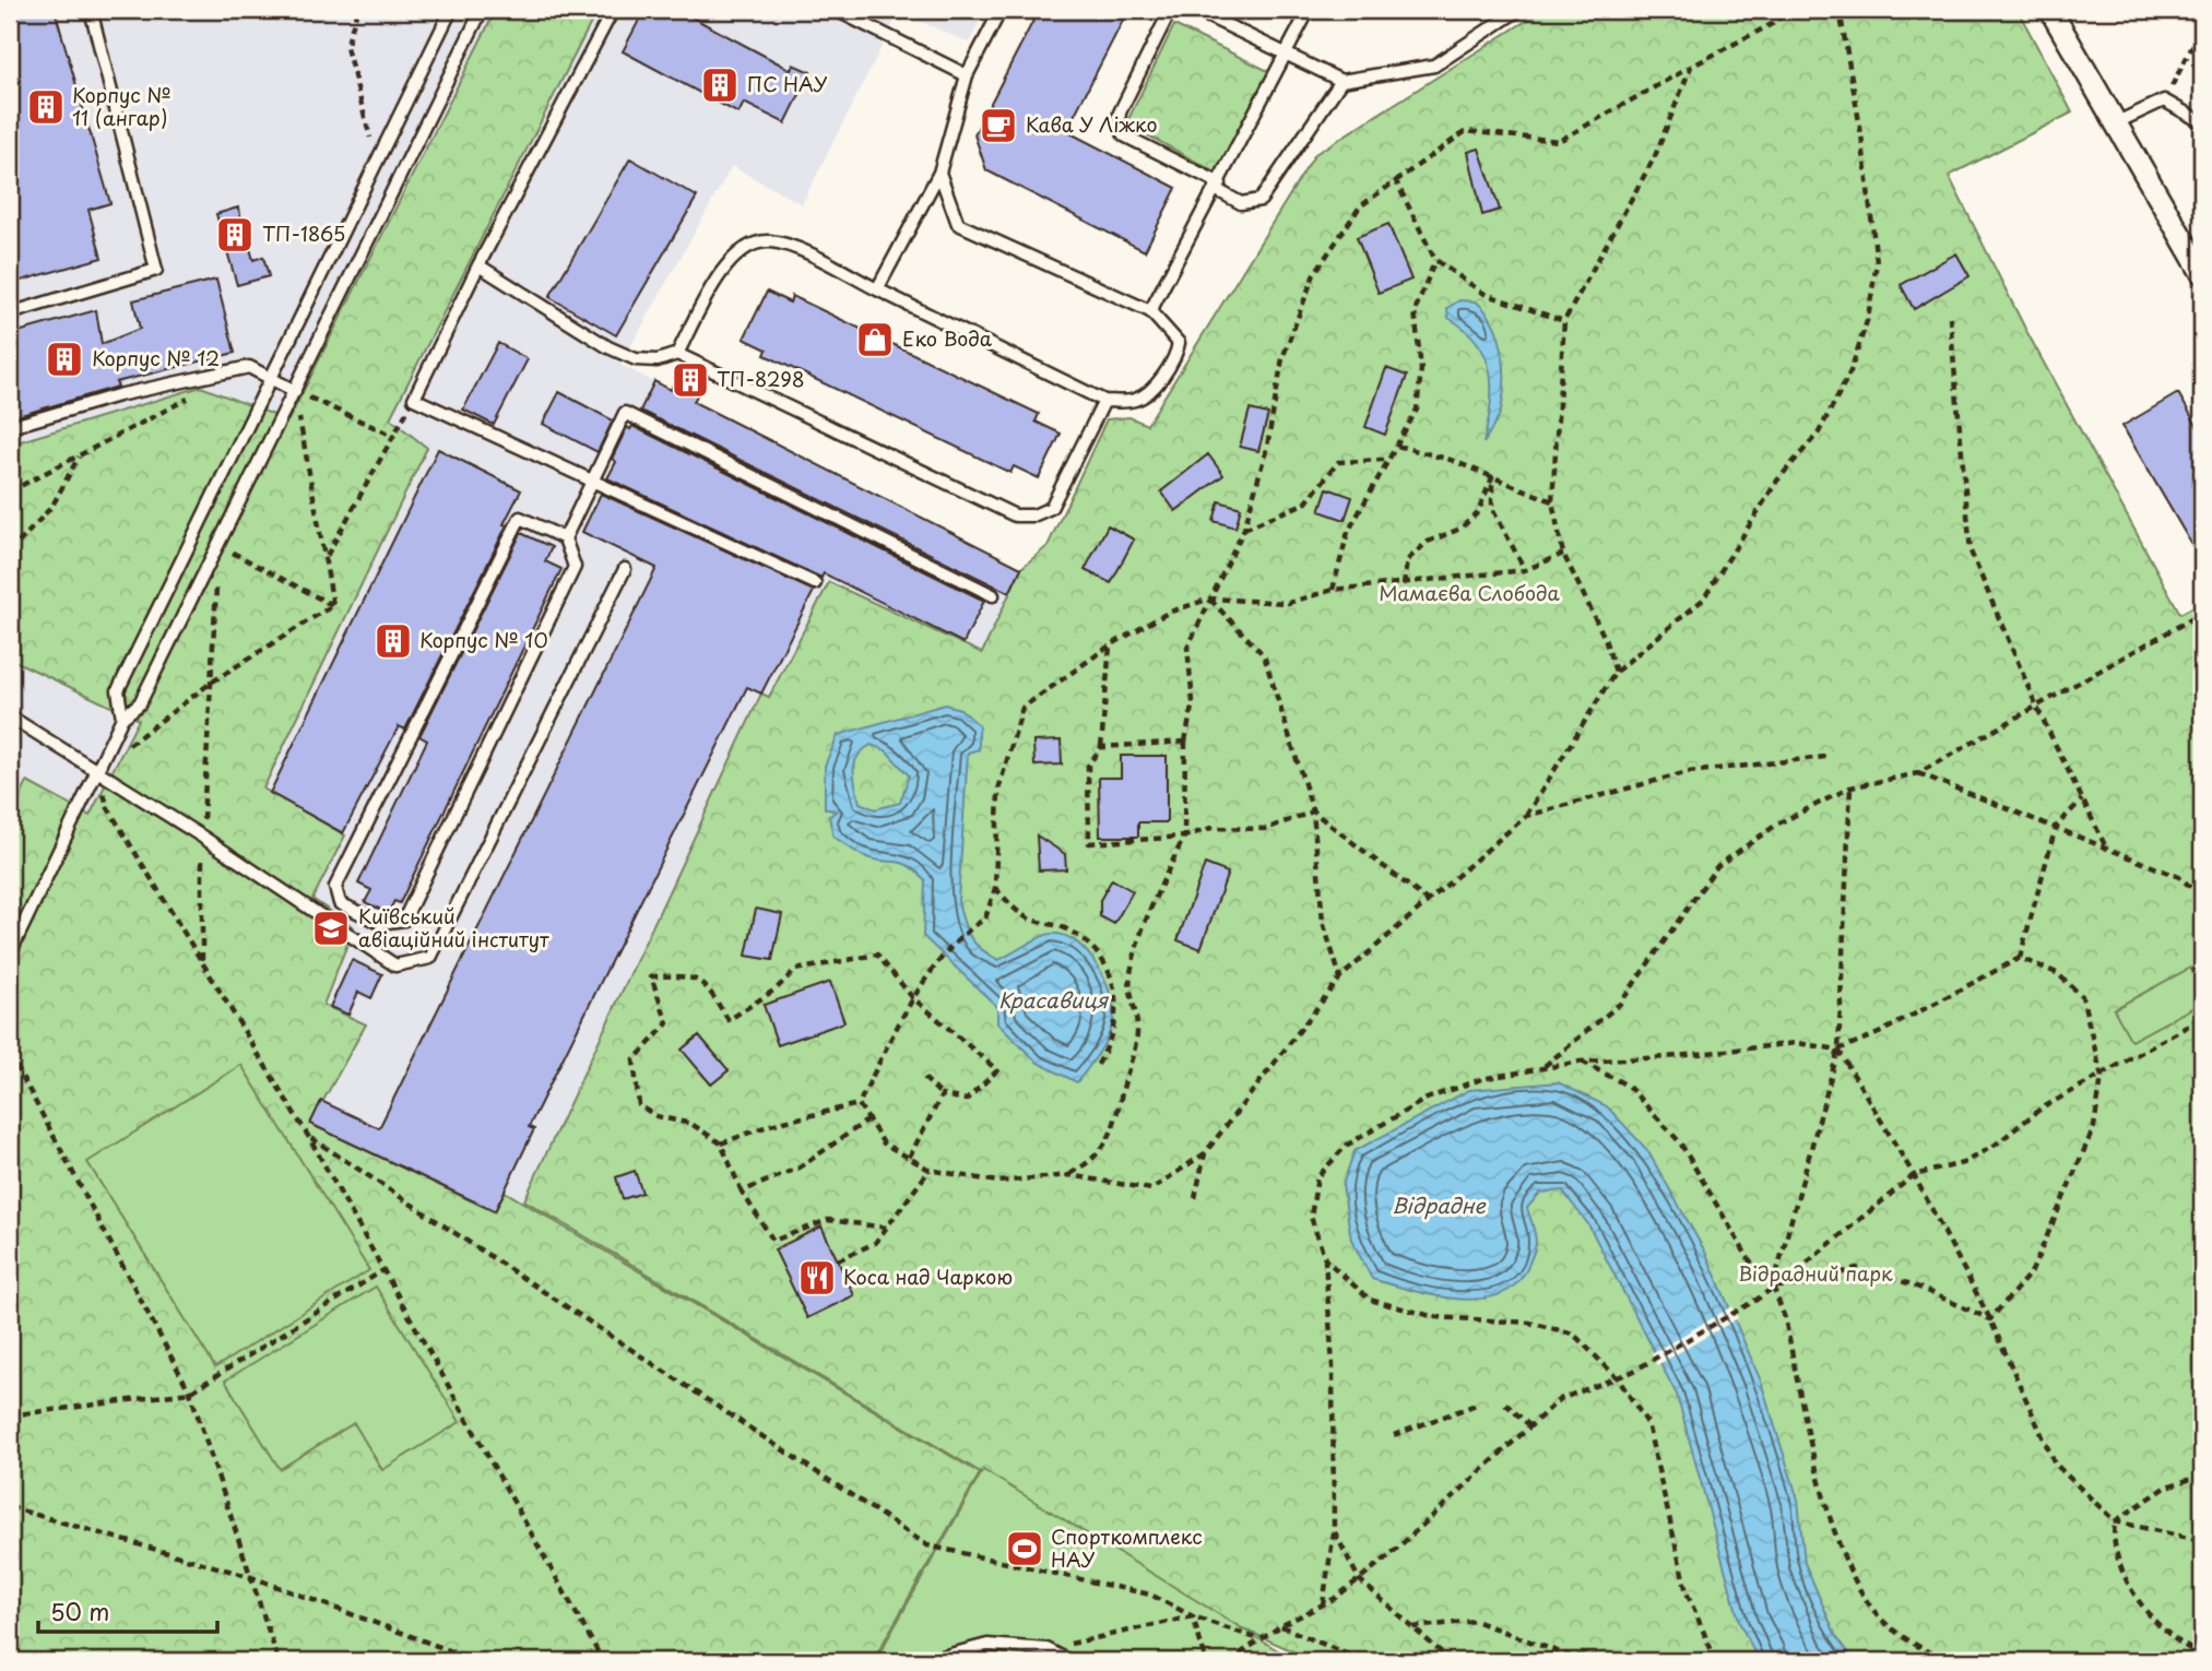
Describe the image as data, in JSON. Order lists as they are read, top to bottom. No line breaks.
{"water":["Красавиця","Відрадне"],"parks":["Мамаєва Слобода","Відрадний парк"],"places":{"building":["ПС НАУ","Корпус № 11 (ангар)","ТП-1865","Корпус № 12","ТП-8298","Корпус № 10"],"cafe":["Кава У Ліжко"],"shop":["Еко Вода"],"school or university":["Київський авіаційний інститут"],"restaurant":["Коса над Чаркою"],"sports":["Спорткомплекс НАУ"]},"scale_bar":"50 m"}
